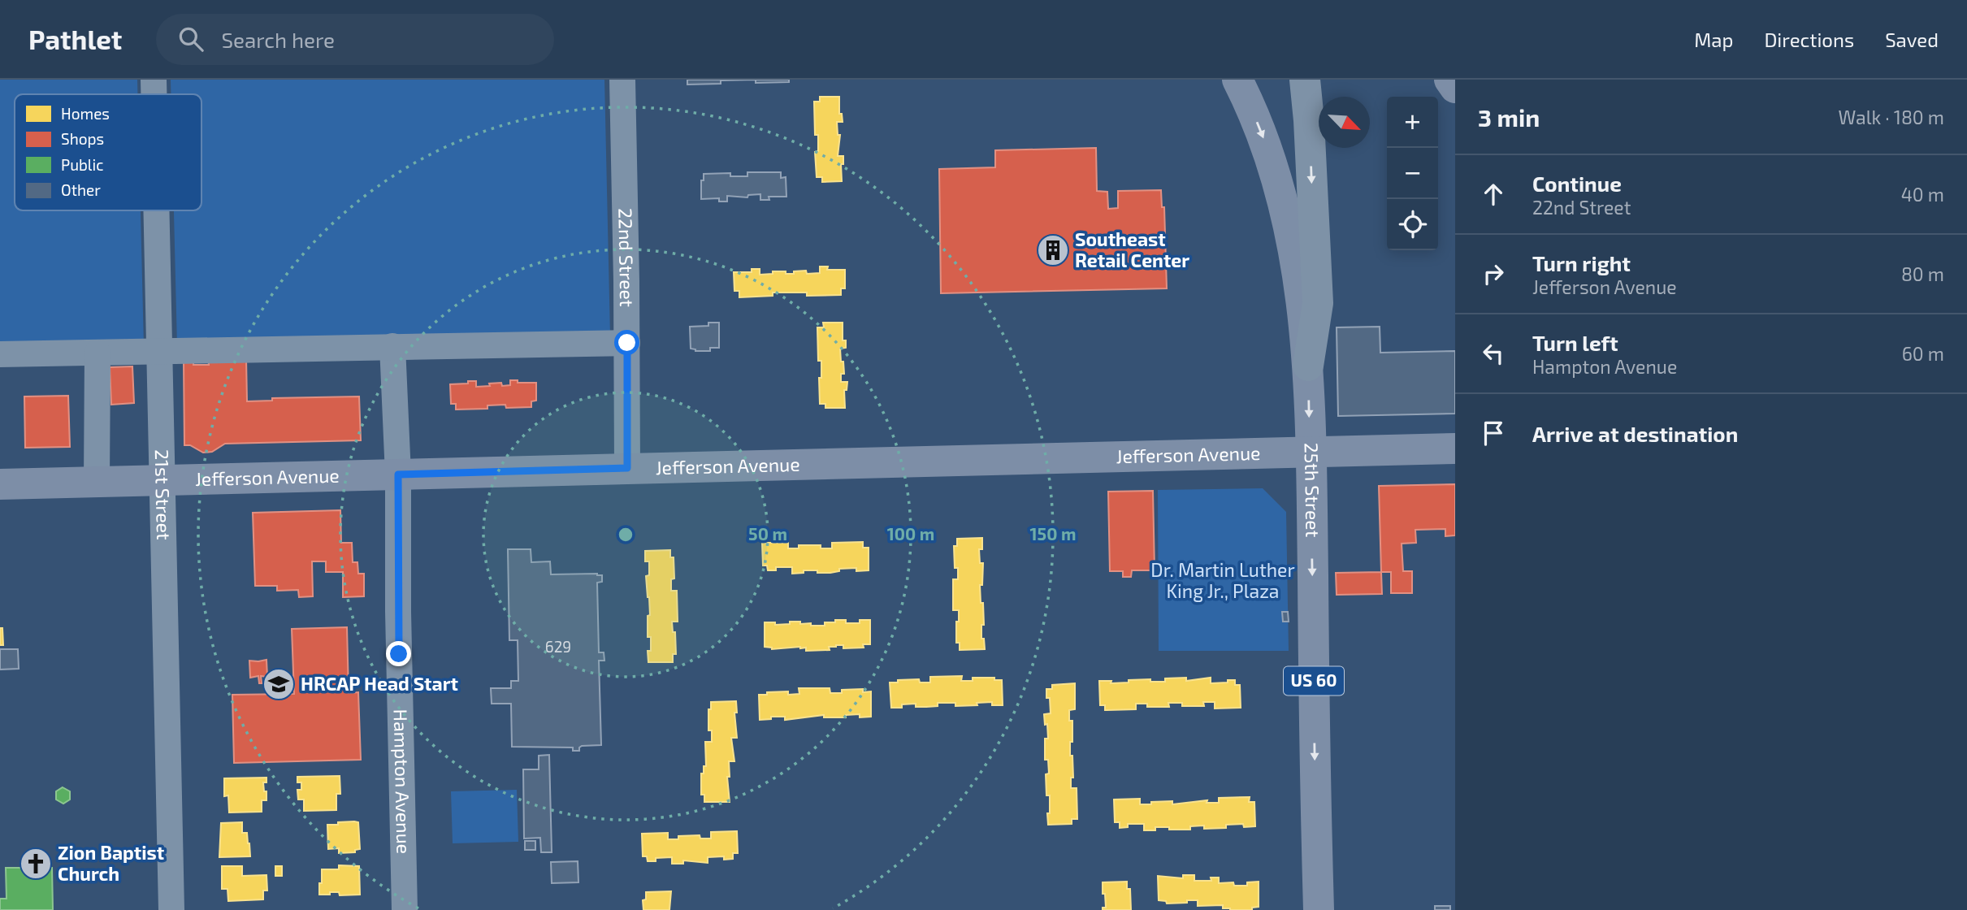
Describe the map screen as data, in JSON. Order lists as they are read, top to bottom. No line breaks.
{"streets":{"main road":["Jefferson Avenue","25th Street","US 60"],"street":["22nd Street","21st Street","Hampton Avenue"]},"crossings":[["22nd Street","Jefferson Avenue"],["Jefferson Avenue","25th Street"],["Jefferson Avenue","21st Street"],["Jefferson Avenue","Hampton Avenue"]],"one_way":["25th Street"],"parks":["Dr. Martin Luther King Jr., Plaza"],"places":{"building":["Southeast Retail Center"],"school or university":["HRCAP Head Start"],"church":["Zion Baptist Church"]},"house_numbers":["629"],"legend":["Homes","Shops","Public","Other"],"north":"bottom right","page":{"header":"Pathlet","search":"Search here","nav":["Map","Directions","Saved"],"heading":["3 min","Walk · 180 m"],"map_buttons":["+","−"],"list":[["Continue","22nd Street","40 m"],["Turn right","Jefferson Avenue","80 m"],["Turn left","Hampton Avenue","60 m"],"Arrive at destination"]},"rings":["50 m","100 m","150 m"]}
